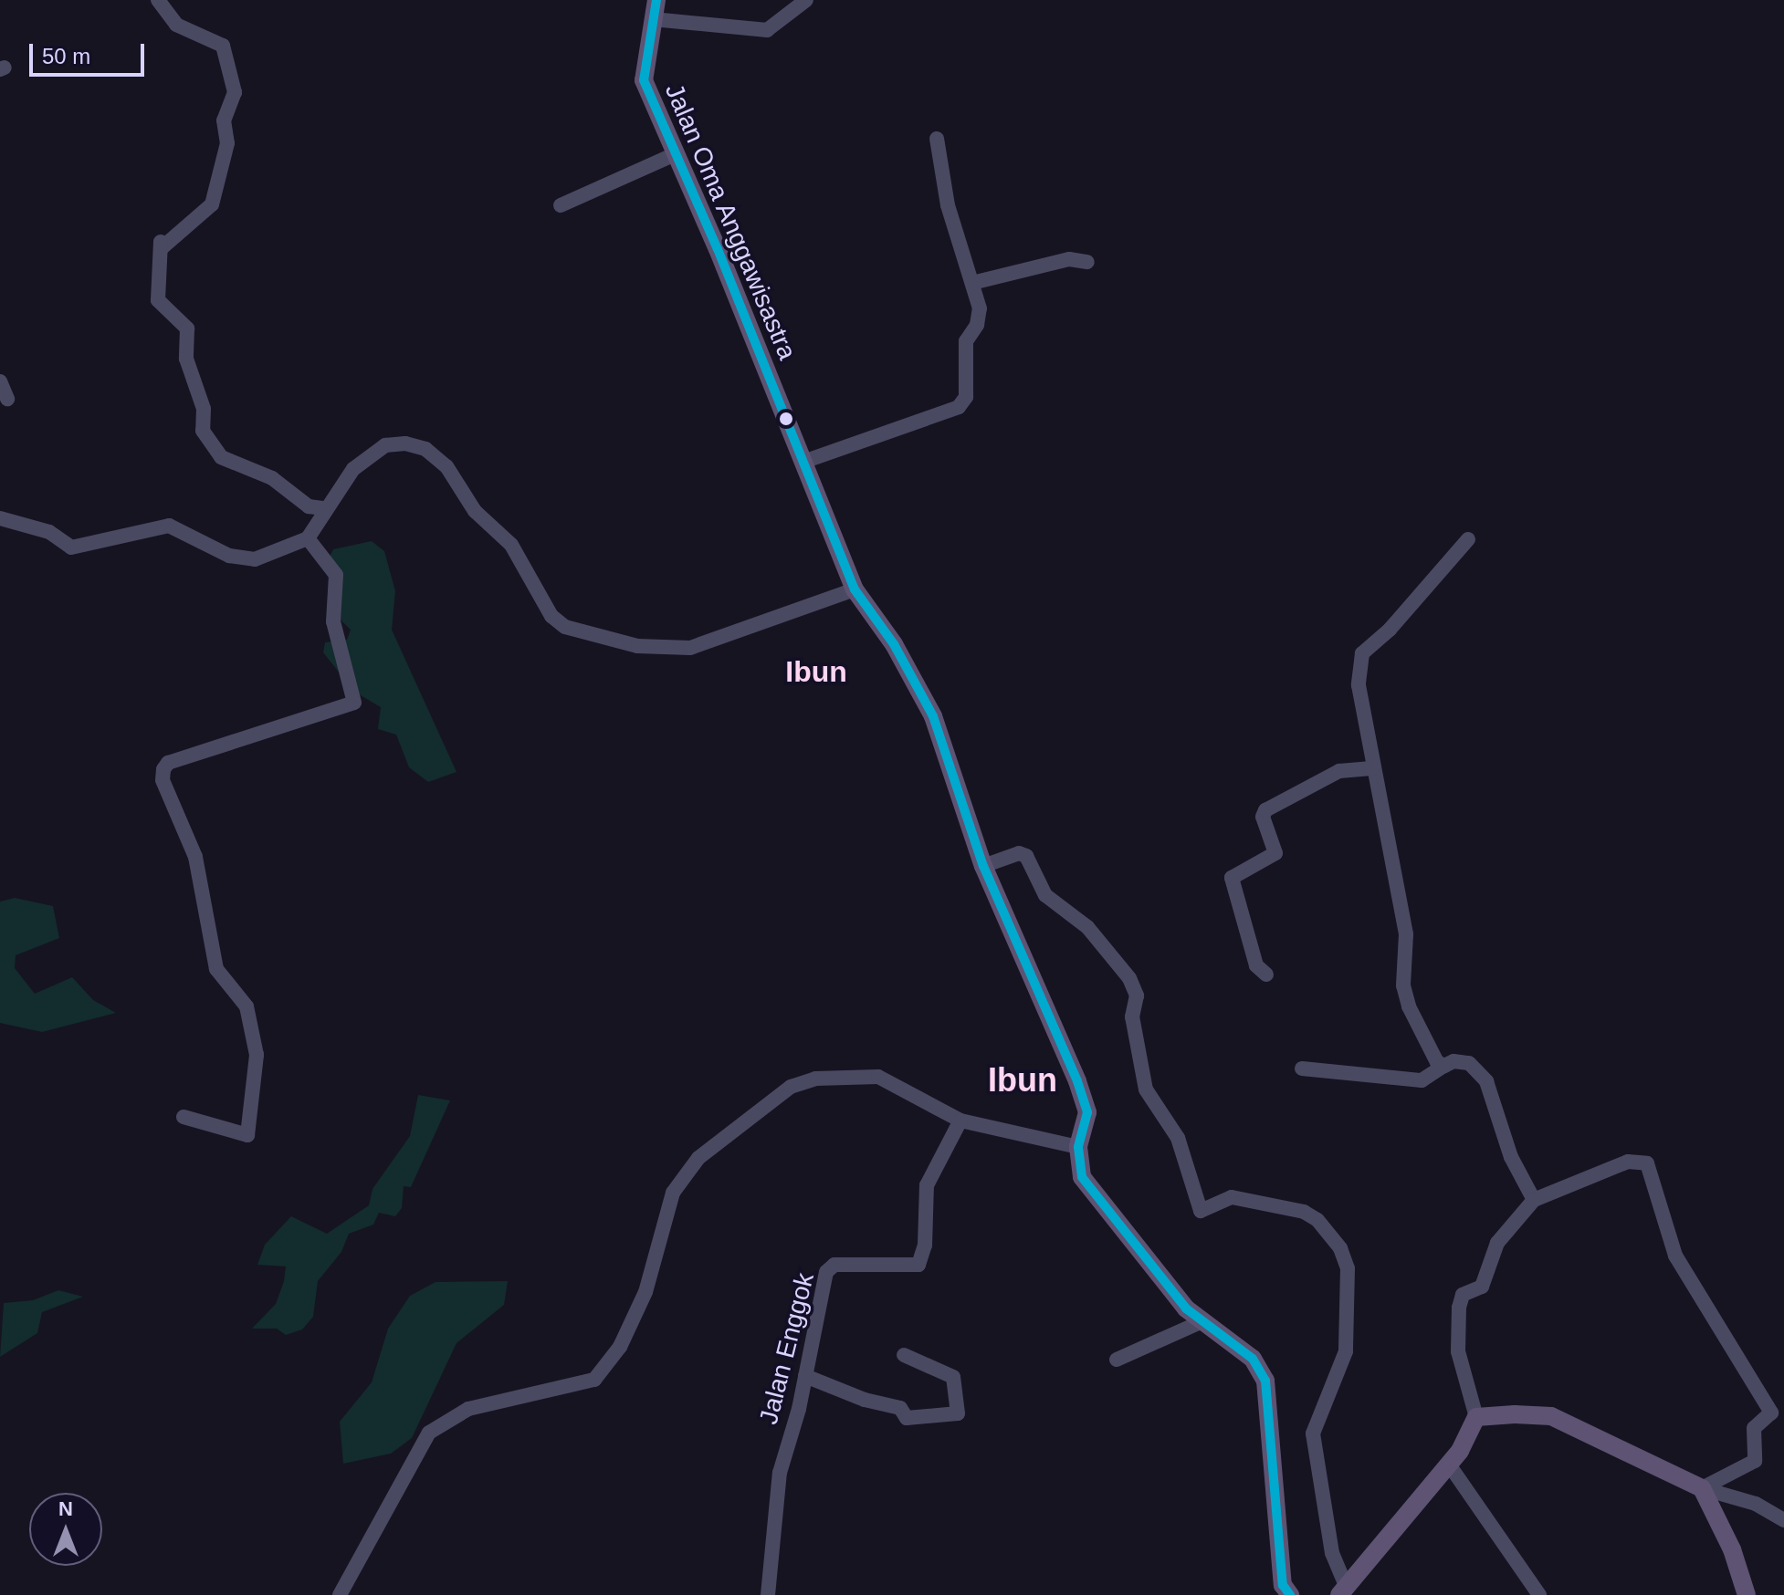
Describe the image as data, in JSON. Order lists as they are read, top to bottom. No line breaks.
{"streets":{"main road":["Jalan Oma Anggawisastra"],"street":["Jalan Enggok"]},"districts":["Ibun","Ibun"],"scale_bar":"50 m","north":"top"}
